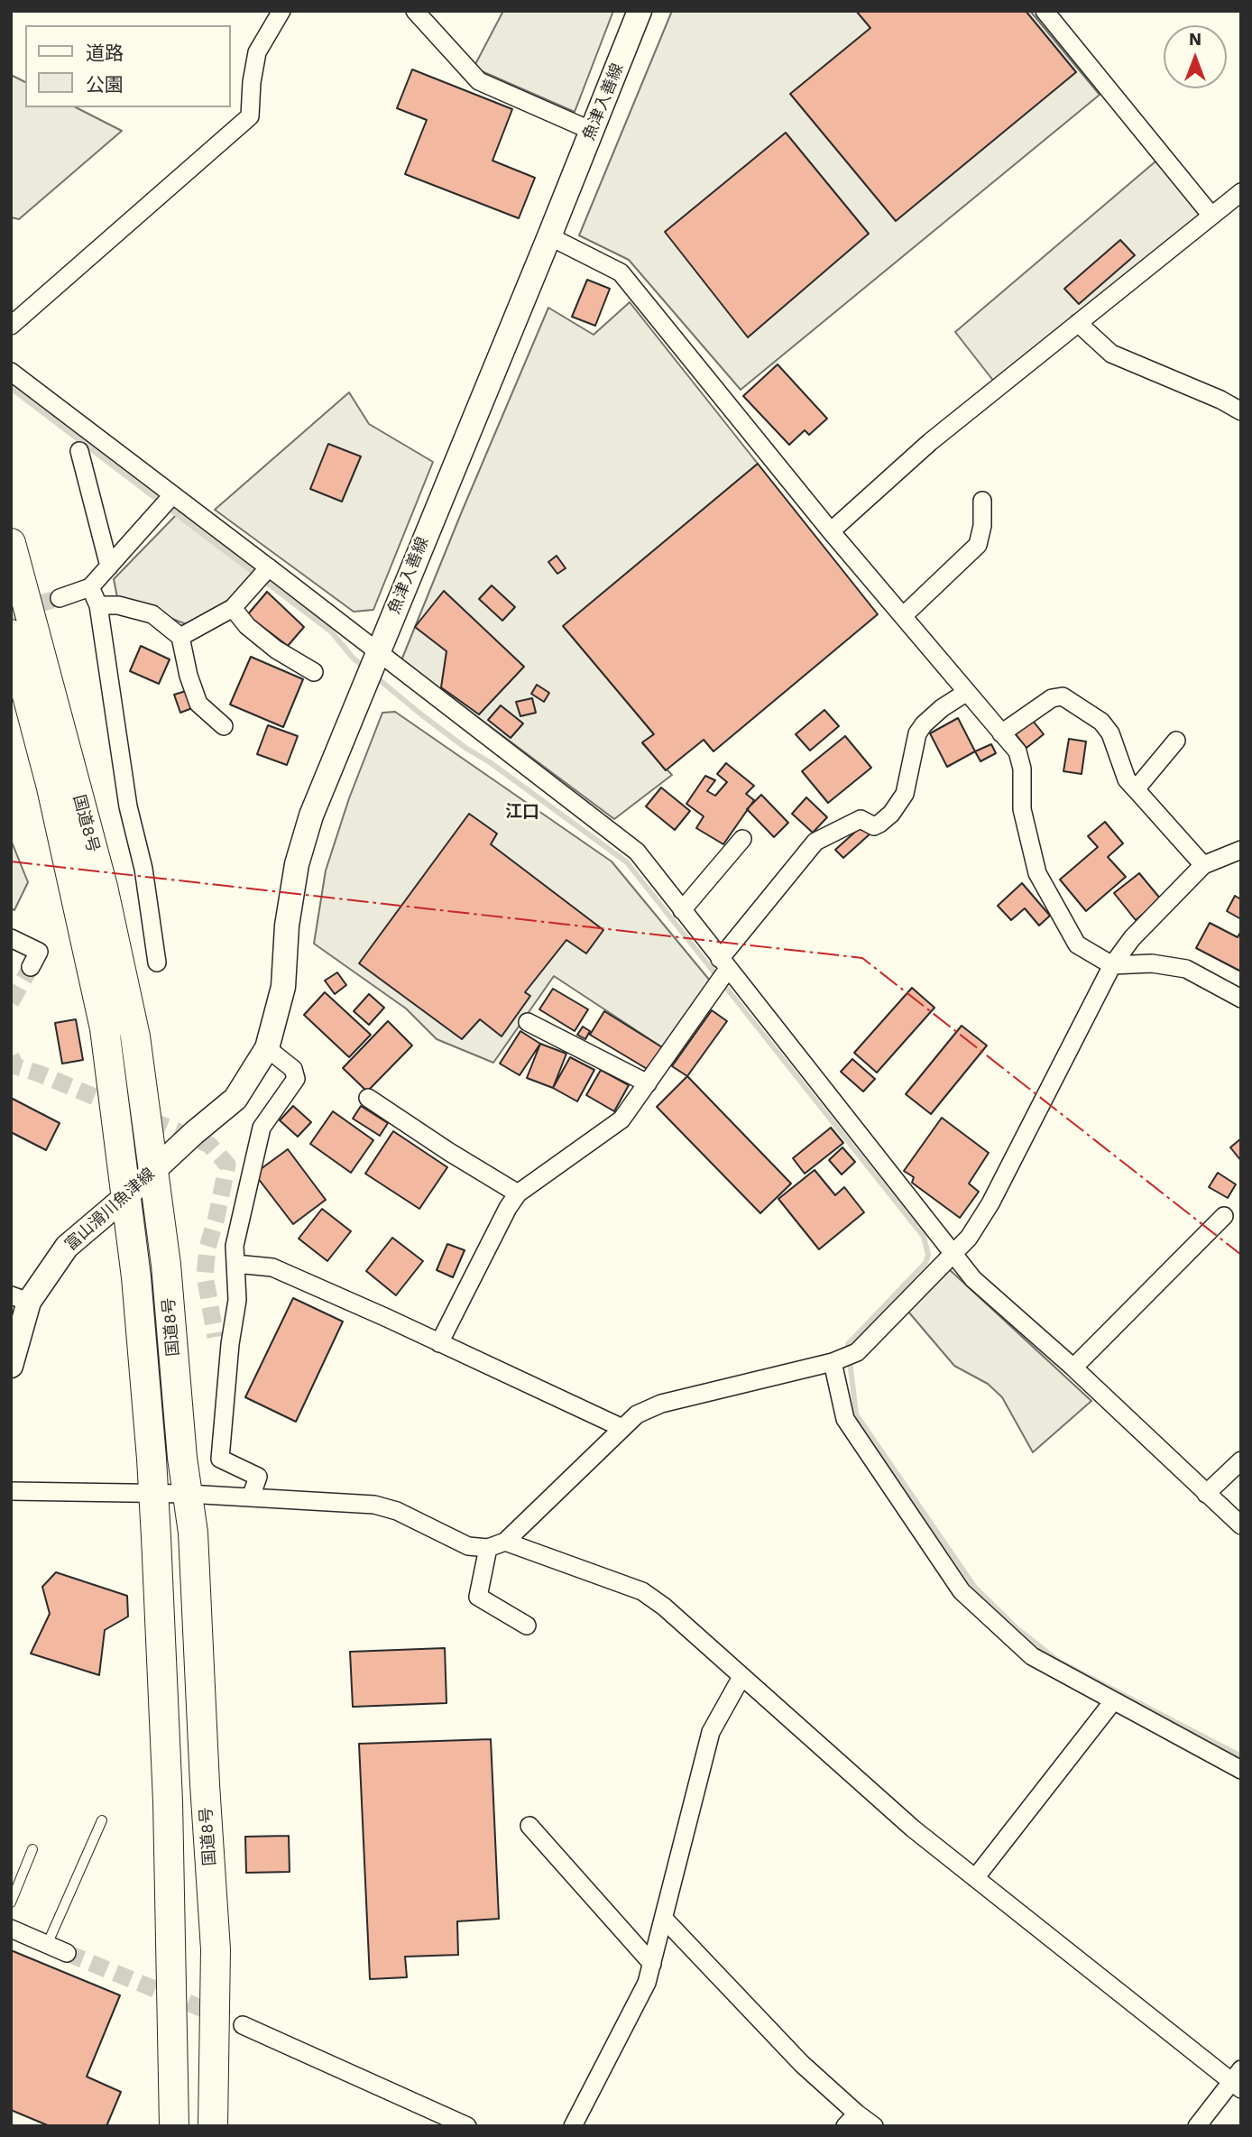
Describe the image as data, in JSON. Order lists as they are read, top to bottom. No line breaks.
{"streets":{"highway":["国道8号"],"main road":["魚津入善線","富山滑川魚津線"]},"crossings":[["魚津入善線","富山滑川魚津線"],["国道8号","富山滑川魚津線"]],"districts":["江口"],"legend":["道路","公園"],"north":"top"}
